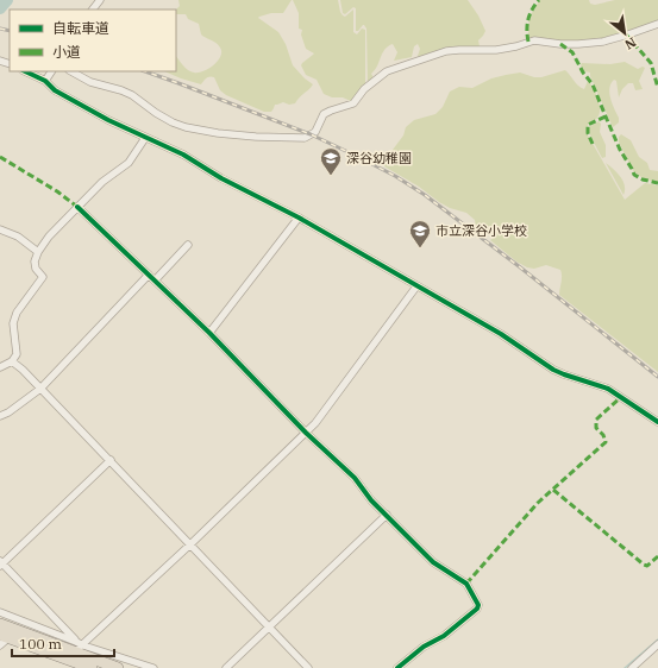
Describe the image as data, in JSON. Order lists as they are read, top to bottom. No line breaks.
{"places":{"school or university":["深谷幼稚園","市立深谷小学校"]},"legend":["自転車道","小道"],"scale_bar":"100 m","north":"bottom right"}
